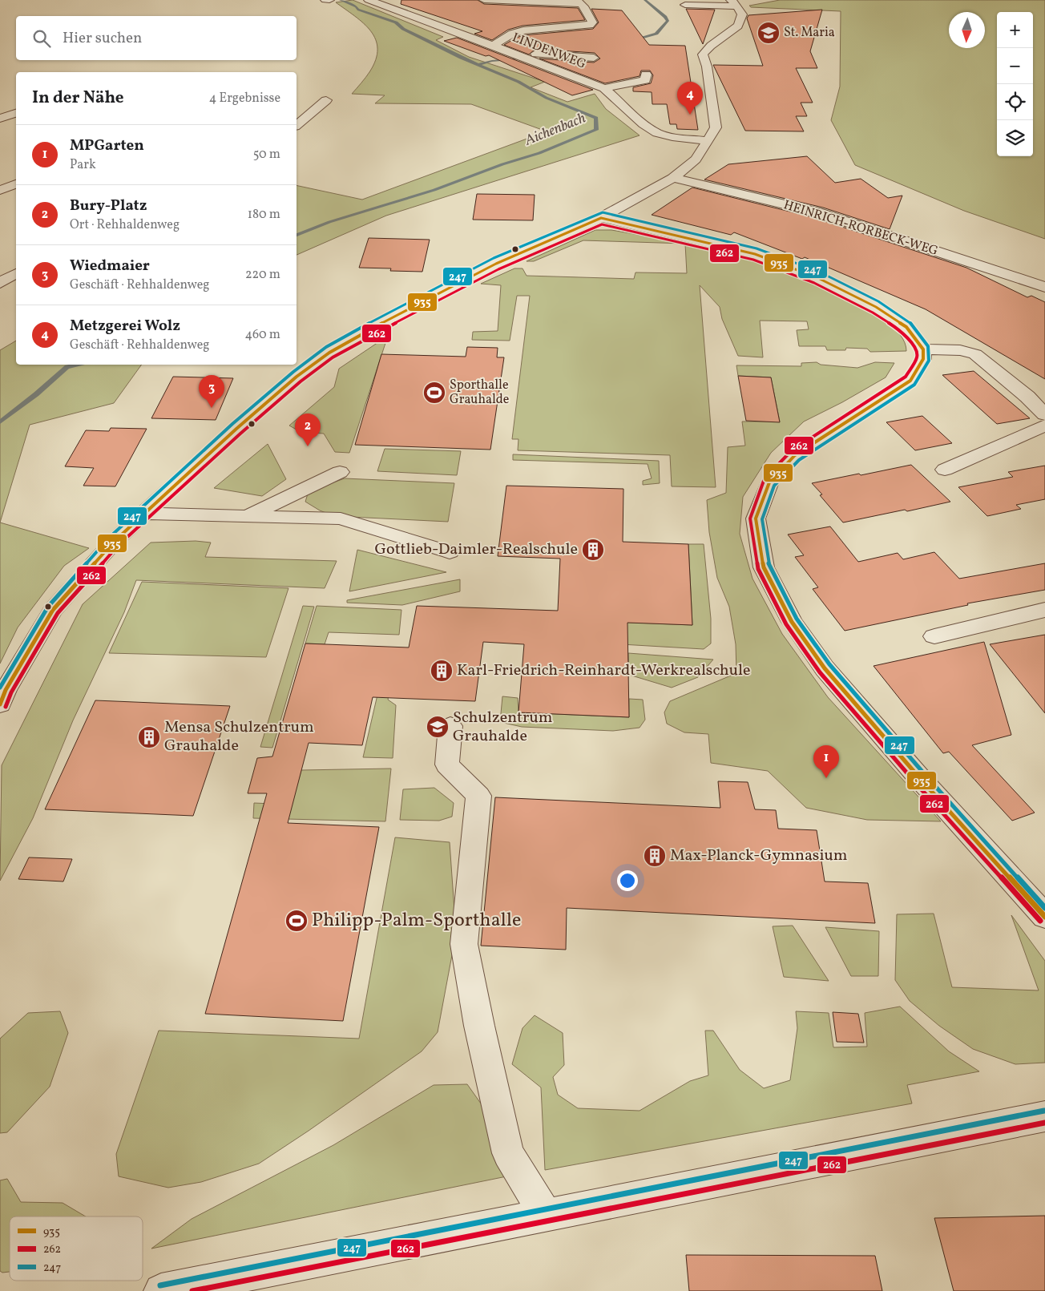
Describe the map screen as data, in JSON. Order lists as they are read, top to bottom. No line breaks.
{"streets":{"street":["LINDENWEG","HEINRICH-RORBECK-WEG"]},"water":["Aichenbach"],"places":{"school or university":["St. Maria","Schulzentrum Grauhalde"],"sports":["Sporthalle Grauhalde","Philipp-Palm-Sporthalle"],"building":["Gottlieb-Daimler-Realschule","Karl-Friedrich-Reinhardt-Werkrealschule","Mensa Schulzentrum Grauhalde","Max-Planck-Gymnasium"]},"lines":["transit line 247","transit line 935","transit line 262"],"legend":["935","262","247"],"north":"bottom","page":{"map_buttons":["+","−"],"search":"Hier suchen","heading":["In der Nähe","4 Ergebnisse"],"pins":["4","3","2","1"],"list":[{"mark":"1","name":"MPGarten","note":"Park","value":"50 m"},{"mark":"2","name":"Bury-Platz","note":"Ort · Rehhaldenweg","value":"180 m"},{"mark":"3","name":"Wiedmaier","note":"Geschäft · Rehhaldenweg","value":"220 m"},{"mark":"4","name":"Metzgerei Wolz","note":"Geschäft · Rehhaldenweg","value":"460 m"}]}}
